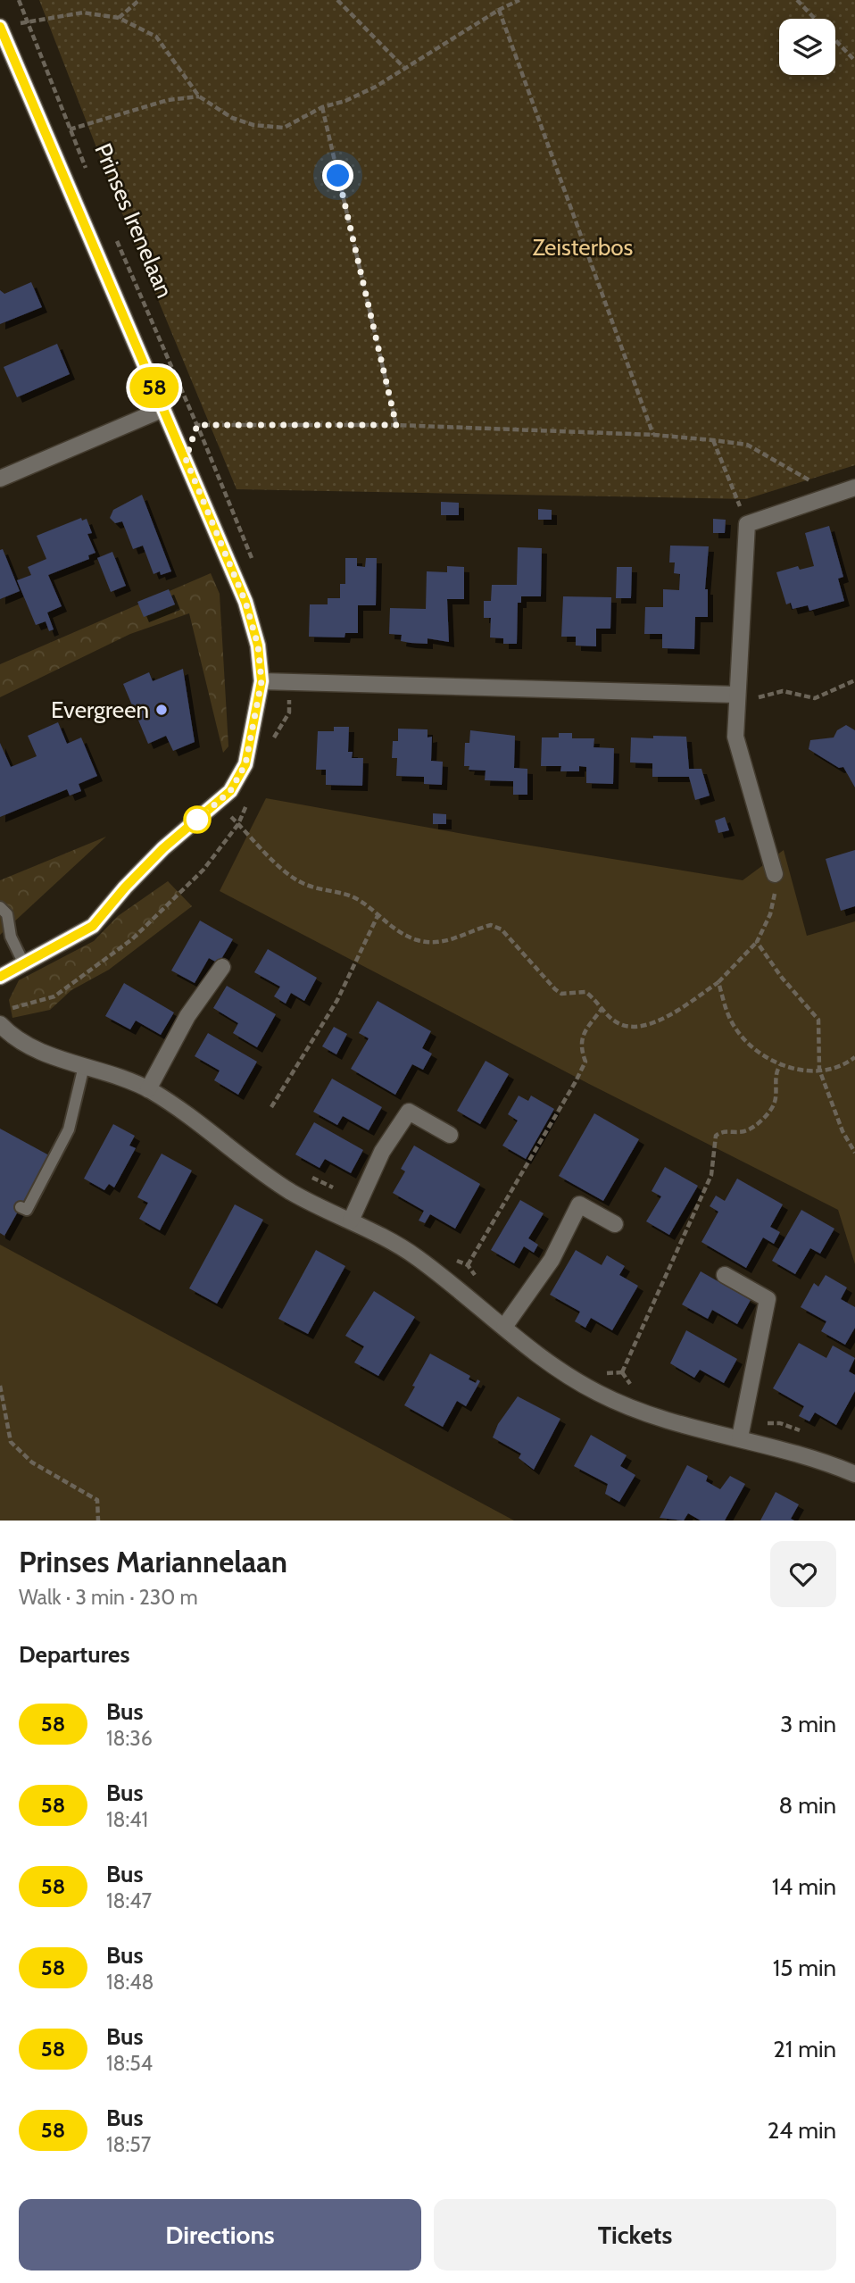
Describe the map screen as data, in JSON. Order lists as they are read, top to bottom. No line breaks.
{"streets":{"street":["Prinses Irenelaan"]},"parks":["Zeisterbos"],"places":["Evergreen"],"lines":["bus line 58"],"page":{"on_map":"58","heading":[["Prinses Mariannelaan","Walk · 3 min · 230 m"],"Departures"],"list":[{"mark":"58","name":"Bus","note":"18:36","value":"3 min"},{"mark":"58","name":"Bus","note":"18:41","value":"8 min"},{"mark":"58","name":"Bus","note":"18:47","value":"14 min"},{"mark":"58","name":"Bus","note":"18:48","value":"15 min"},{"mark":"58","name":"Bus","note":"18:54","value":"21 min"},{"mark":"58","name":"Bus","note":"18:57","value":"24 min"}],"buttons":["Directions","Tickets"]}}
